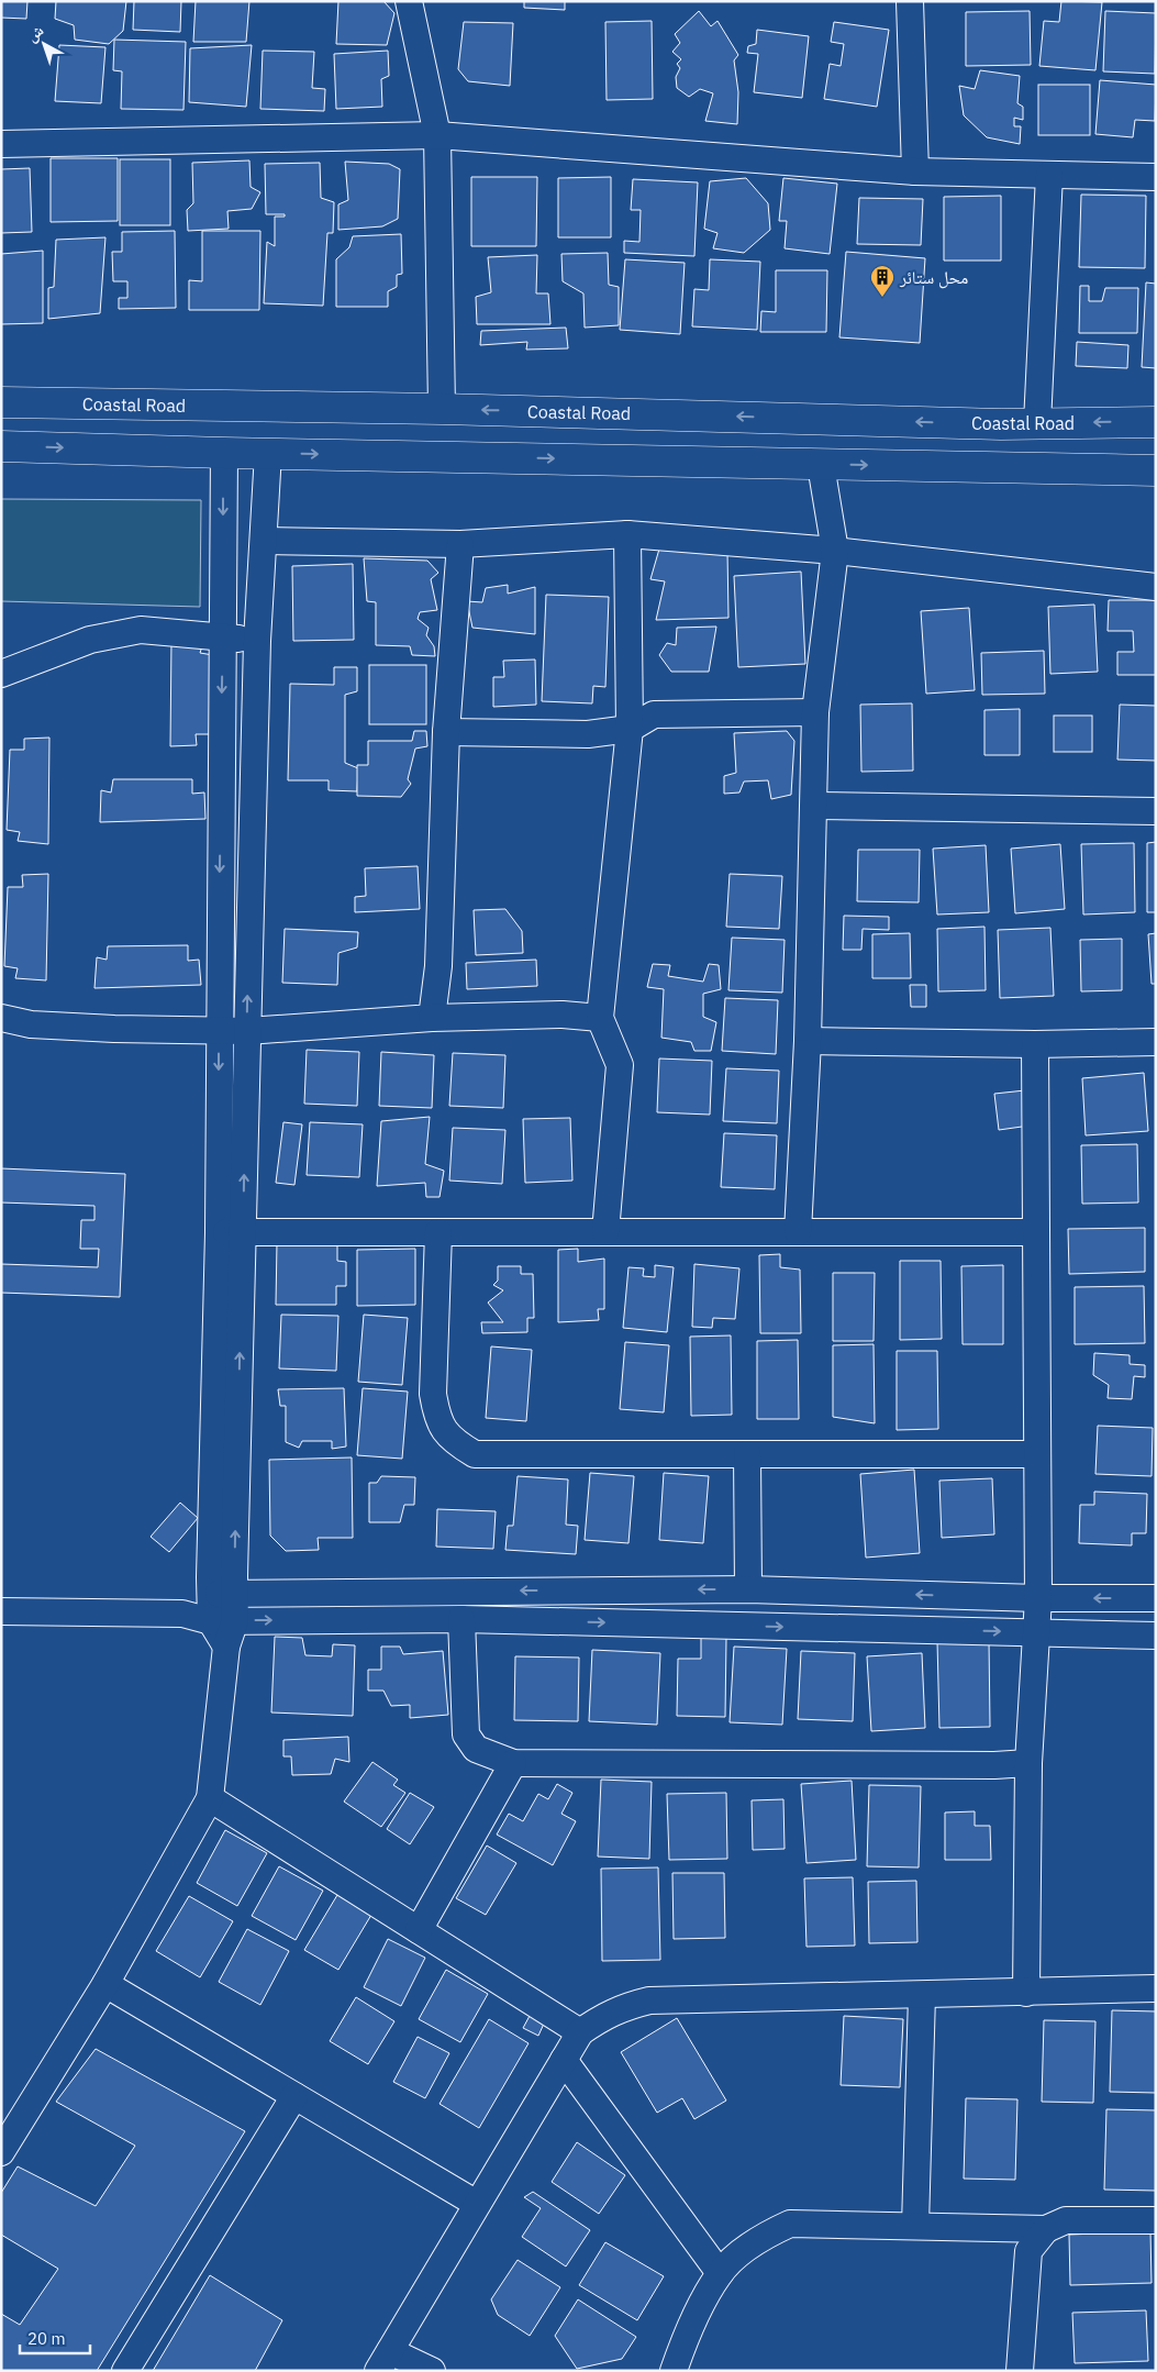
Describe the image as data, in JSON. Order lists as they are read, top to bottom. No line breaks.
{"streets":{"highway":["Coastal Road"]},"places":{"building":["محل ستائر"]},"scale_bar":"20 m","north":"top left"}
